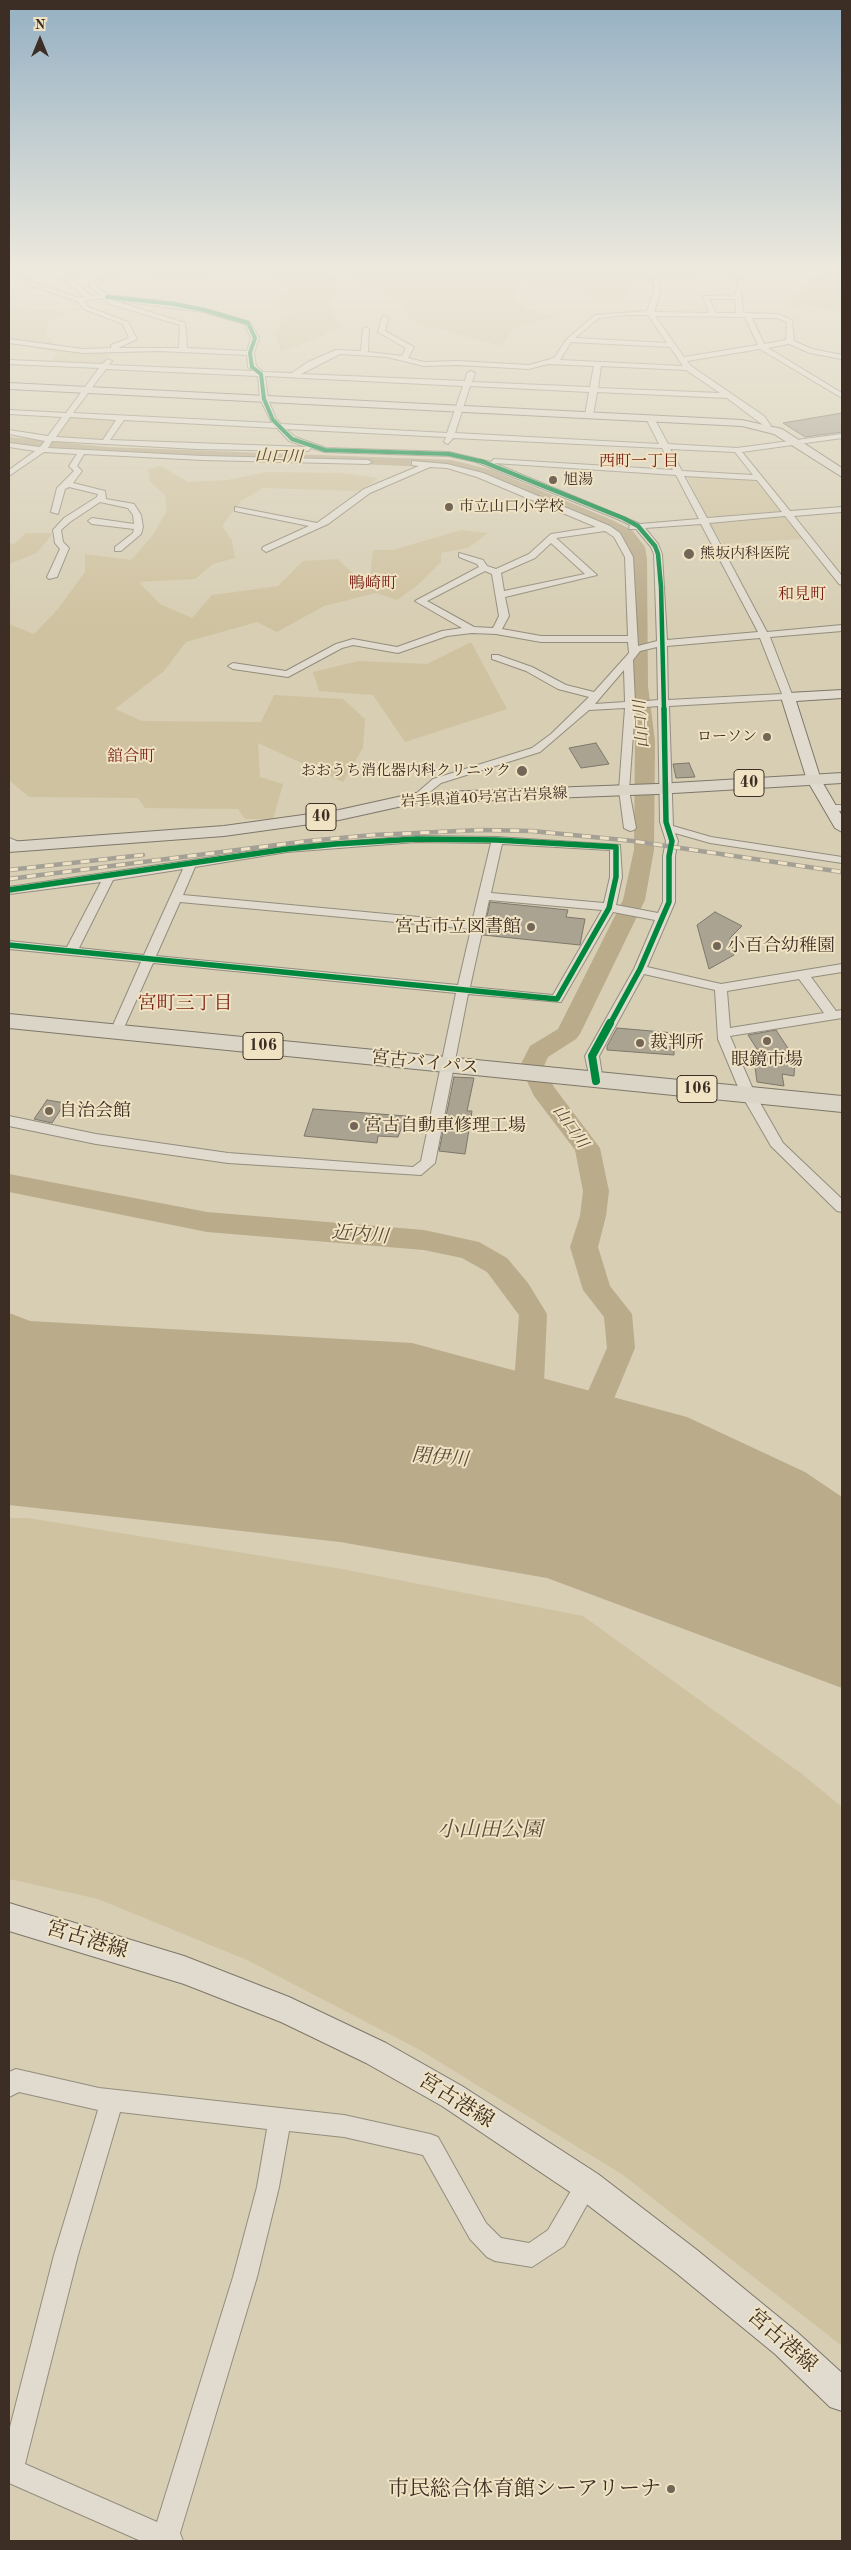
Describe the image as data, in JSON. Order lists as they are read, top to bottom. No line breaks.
{"streets":{"highway":["106","宮古バイパス"],"main road":["40","岩手県道40号宮古岩泉線","宮古港線"]},"districts":["西町一丁目","鴨崎町","和見町","舘合町","宮町三丁目"],"water":["山口川","近内川","閉伊川"],"parks":["小山田公園"],"places":["旭湯","市立山口小学校","熊坂内科医院","ローソン","おおうち消化器内科クリニック","宮古市立図書館","小百合幼稚園","眼鏡市場","裁判所","自治会館","宮古自動車修理工場","市民総合体育館シーアリーナ"],"north":"top"}
